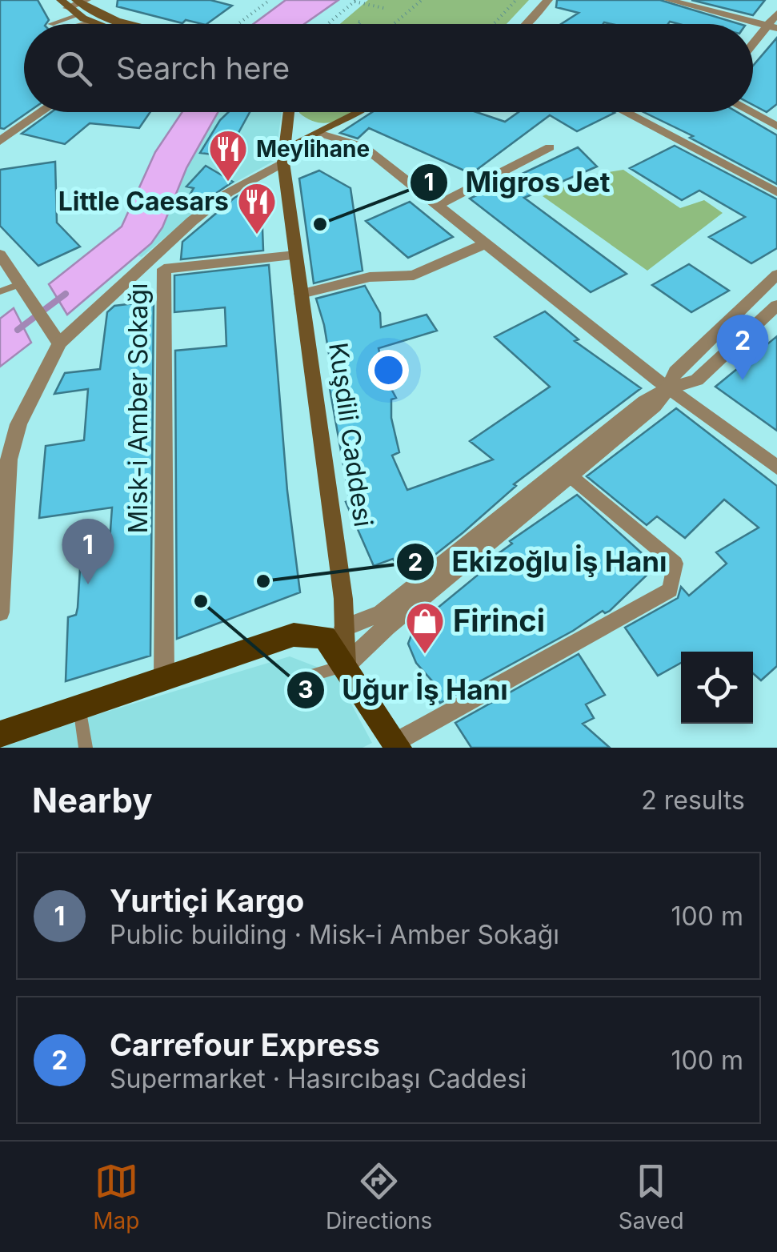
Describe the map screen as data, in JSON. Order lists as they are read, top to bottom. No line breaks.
{"streets":{"main road":["Kuşdili Caddesi"],"street":["Misk-i Amber Sokağı"]},"crossings":[["Misk-i Amber Sokağı","Kuşdili Caddesi"]],"places":{"restaurant":["Meylihane","Little Caesars"],"other":["Migros Jet","Ekizoğlu İş Hanı","Uğur İş Hanı"],"shop":["Firinci"]},"page":{"search":"Search here","pins":["2","1"],"heading":["Nearby","2 results"],"list":[{"mark":"1","name":"Yurtiçi Kargo","note":"Public building · Misk-i Amber Sokağı","value":"100 m"},{"mark":"2","name":"Carrefour Express","note":"Supermarket · Hasırcıbaşı Caddesi","value":"100 m"}],"nav":["Map","Directions","Saved"]}}
